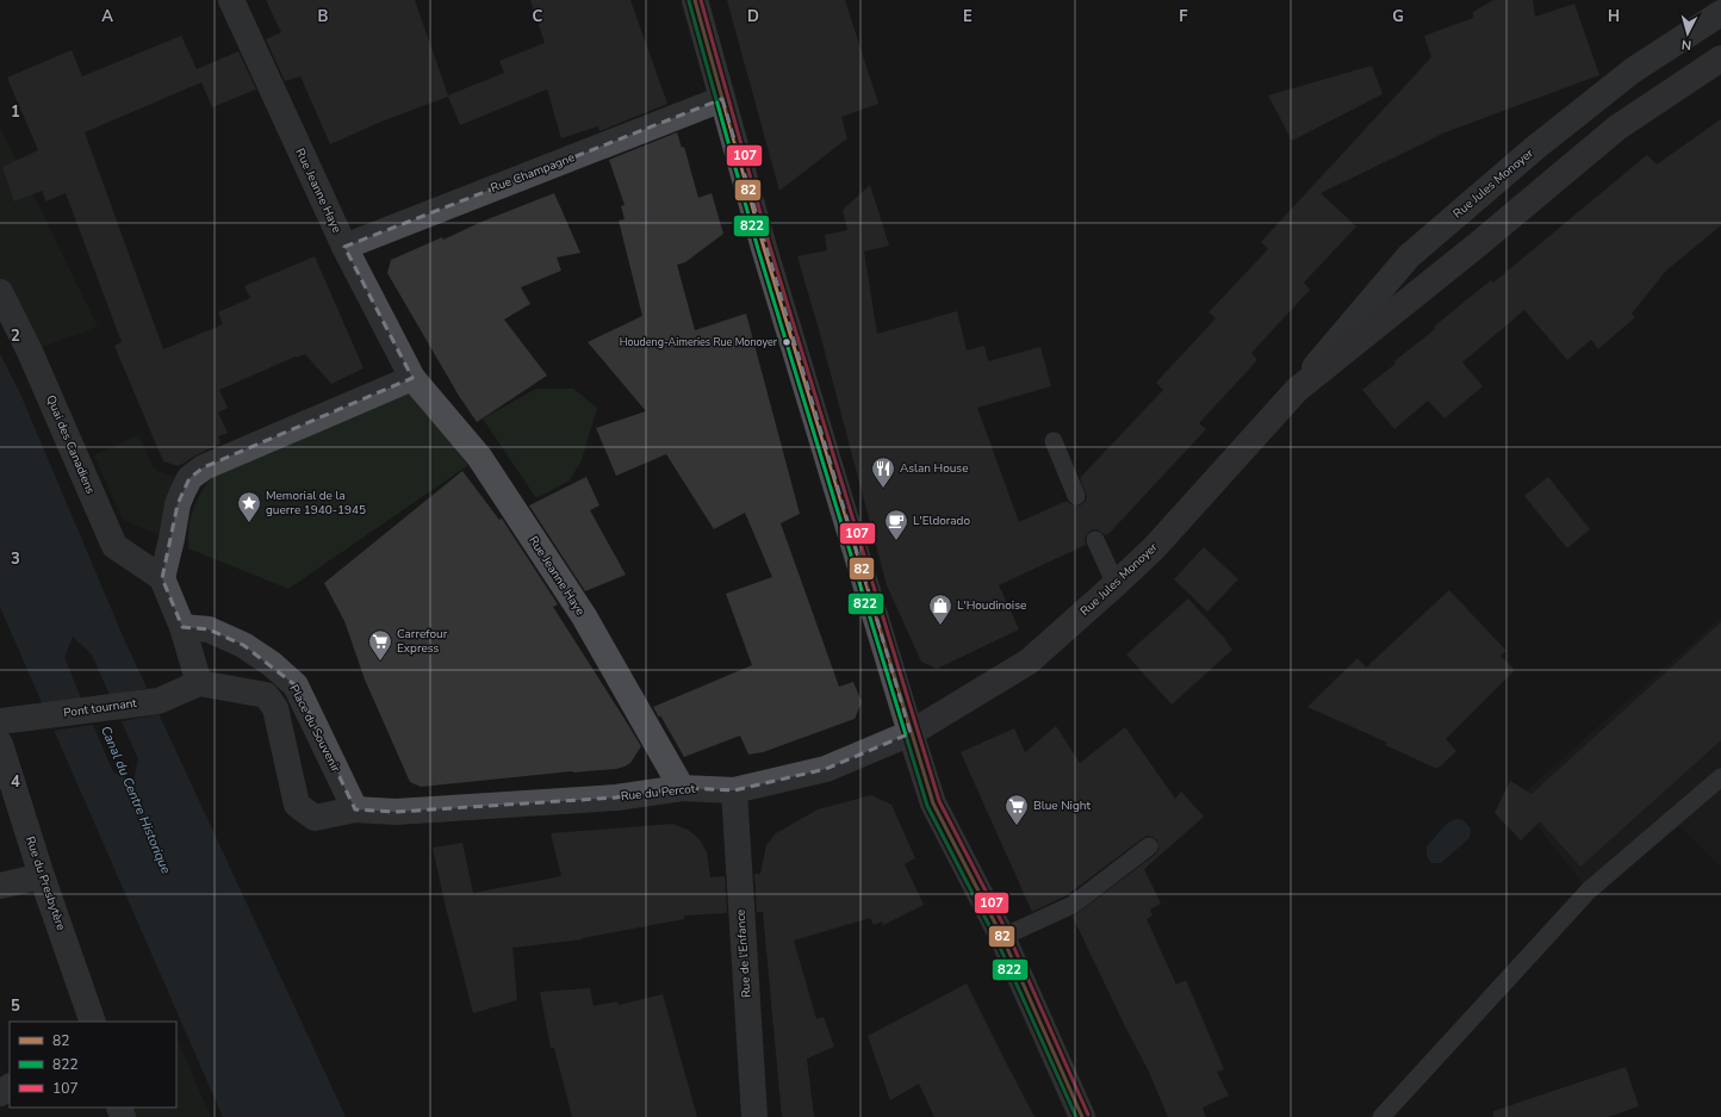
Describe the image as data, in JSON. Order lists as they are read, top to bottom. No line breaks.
{"streets":{"street":["Rue Champagne","Rue Jules Monoyer","Rue Jeanne Haye","Quai des Canadiens","Pont tournant","Place du Souvenir","Rue du Percot","Rue du Presbytère","Rue de l'Enfance"]},"crossings":[["Rue Champagne","Rue Jeanne Haye"],["Rue Jules Monoyer","Rue du Percot"],["Rue Jeanne Haye","Rue du Percot"],["Place du Souvenir","Rue du Percot"],["Rue du Percot","Rue de l'Enfance"]],"water":["Canal du Centre Historique"],"places":{"other":["Houdeng-Aimeries Rue Monoyer"],"restaurant":["Aslan House"],"place":["Memorial de la guerre 1940-1945"],"cafe":["L'Eldorado"],"shop":["L'Houdinoise"],"supermarket":["Carrefour Express","Blue Night"]},"lines":["transit line 82","transit line 107","transit line 822"],"legend":["82","822","107"],"north":"bottom","grid":{"columns":["A","B","C","D","E","F","G","H"],"rows":["1","2","3","4","5"]}}
